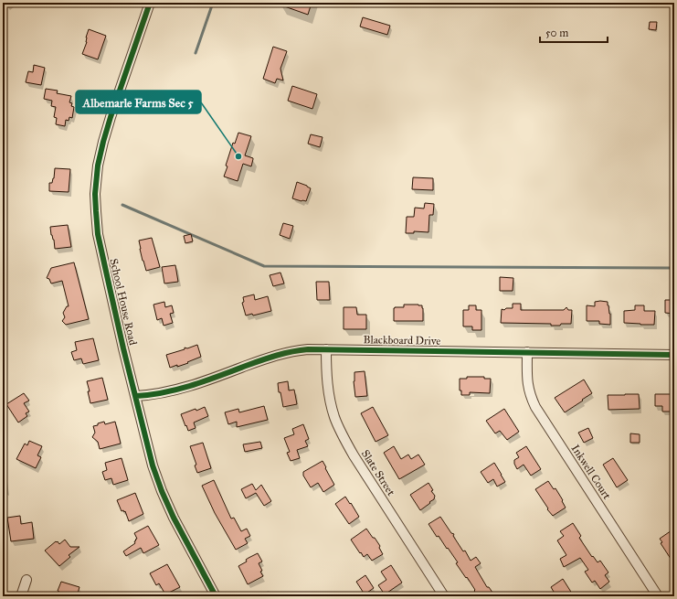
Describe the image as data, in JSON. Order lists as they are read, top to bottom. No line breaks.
{"streets":{"street":["School House Road","Blackboard Drive","Inkwell Court","Slate Street"]},"crossings":[["School House Road","Blackboard Drive"],["Blackboard Drive","Inkwell Court"],["Blackboard Drive","Slate Street"]],"places":["Albemarle Farms Sec 5"],"scale_bar":"50 m"}
